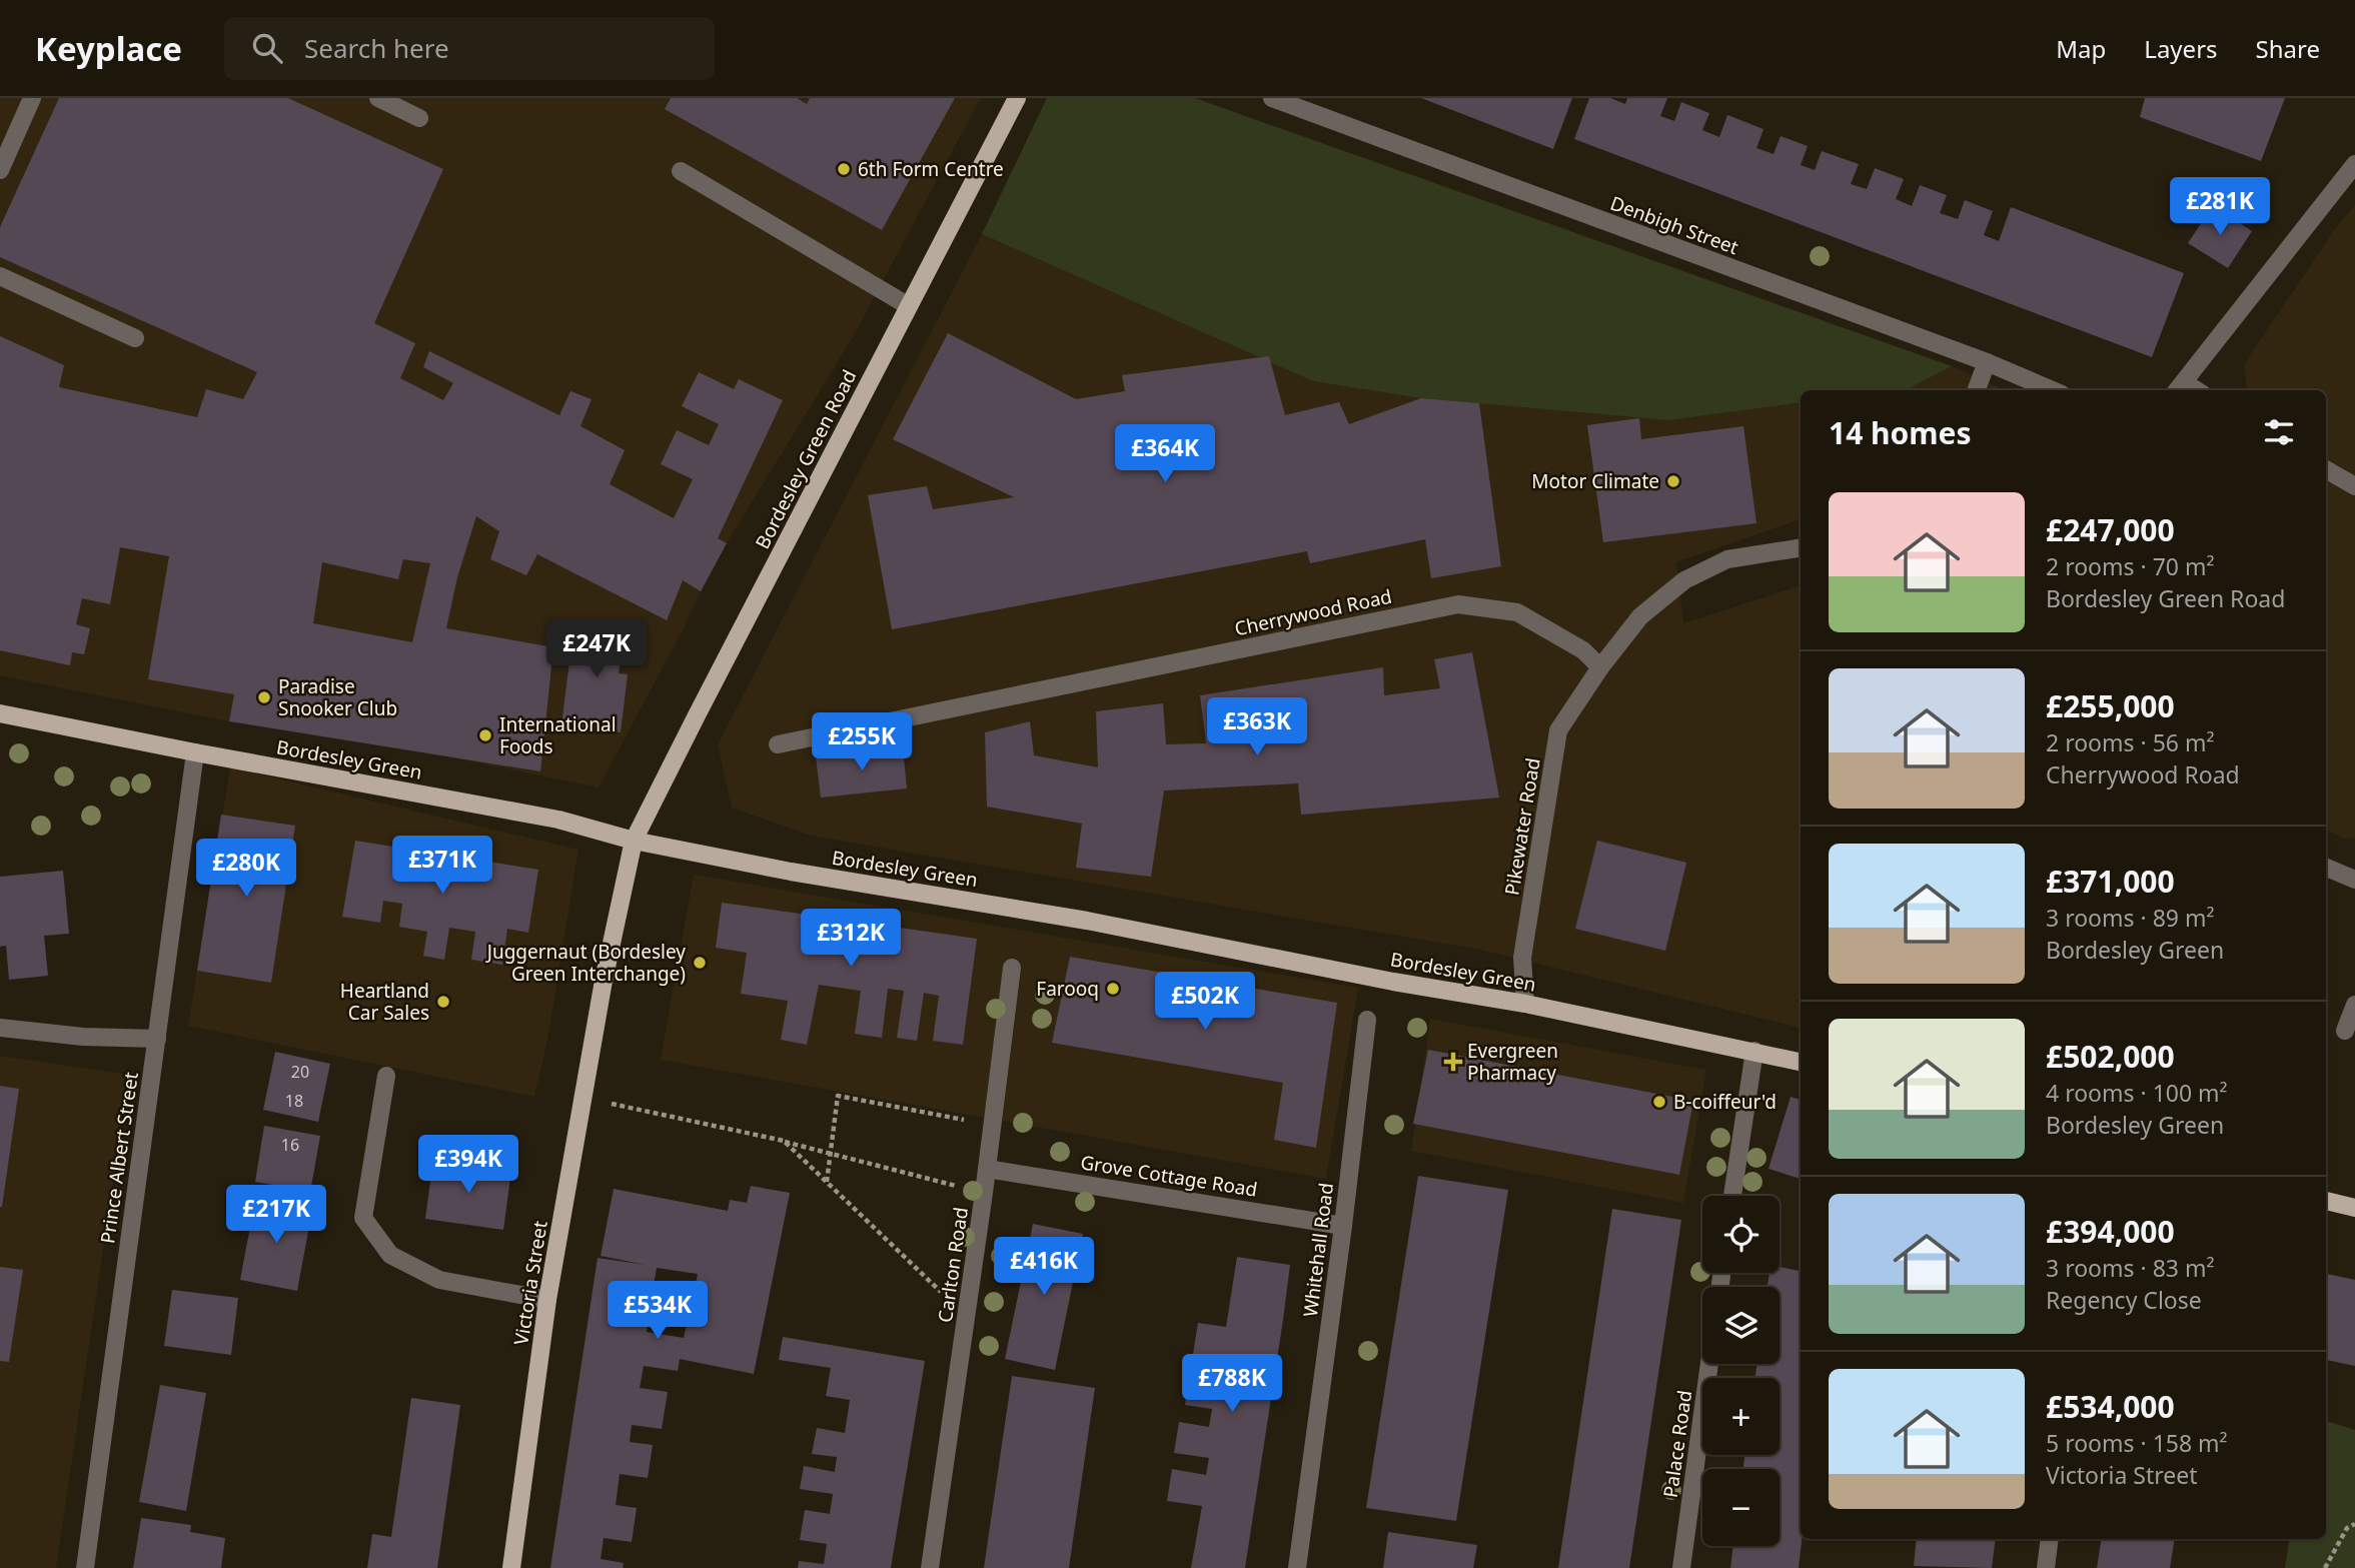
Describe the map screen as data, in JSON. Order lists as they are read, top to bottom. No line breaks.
{"streets":{"main road":["Bordesley Green Road","Bordesley Green","Victoria Street"],"street":["Denbigh Street","Cherrywood Road","Pikewater Road","Prince Albert Street","Grove Cottage Road","Whitehall Road","Carlton Road","Palace Road"]},"crossings":[["Bordesley Green Road","Bordesley Green"],["Bordesley Green Road","Victoria Street"],["Cherrywood Road","Pikewater Road"],["Bordesley Green","Pikewater Road"],["Bordesley Green","Prince Albert Street"],["Bordesley Green","Victoria Street"],["Grove Cottage Road","Whitehall Road"],["Grove Cottage Road","Carlton Road"]],"places":{"other":["6th Form Centre","Motor Climate","Paradise Snooker Club","International Foods","Juggernaut (Bordesley Green Interchange)","Farooq","Heartland Car Sales","B-coiffeur'd"],"health":["Evergreen Pharmacy"]},"house_numbers":["20","18","16"],"page":{"header":"Keyplace","search":"Search here","nav":["Map","Layers","Share"],"price":["£281K","£364K","£247K","£363K","£255K","£371K","£280K","£312K","£502K","£394K","£217K","£416K","£534K","£788K"],"heading":"14 homes","list":[{"name":"£247,000","note":"2 rooms · 70 m² · Bordesley Green Road"},{"name":"£255,000","note":"2 rooms · 56 m² · Cherrywood Road"},{"name":"£371,000","note":"3 rooms · 89 m² · Bordesley Green"},{"name":"£502,000","note":"4 rooms · 100 m² · Bordesley Green"},{"name":"£394,000","note":"3 rooms · 83 m² · Regency Close"},{"name":"£534,000","note":"5 rooms · 158 m² · Victoria Street"}],"map_buttons":["+","−"]}}
